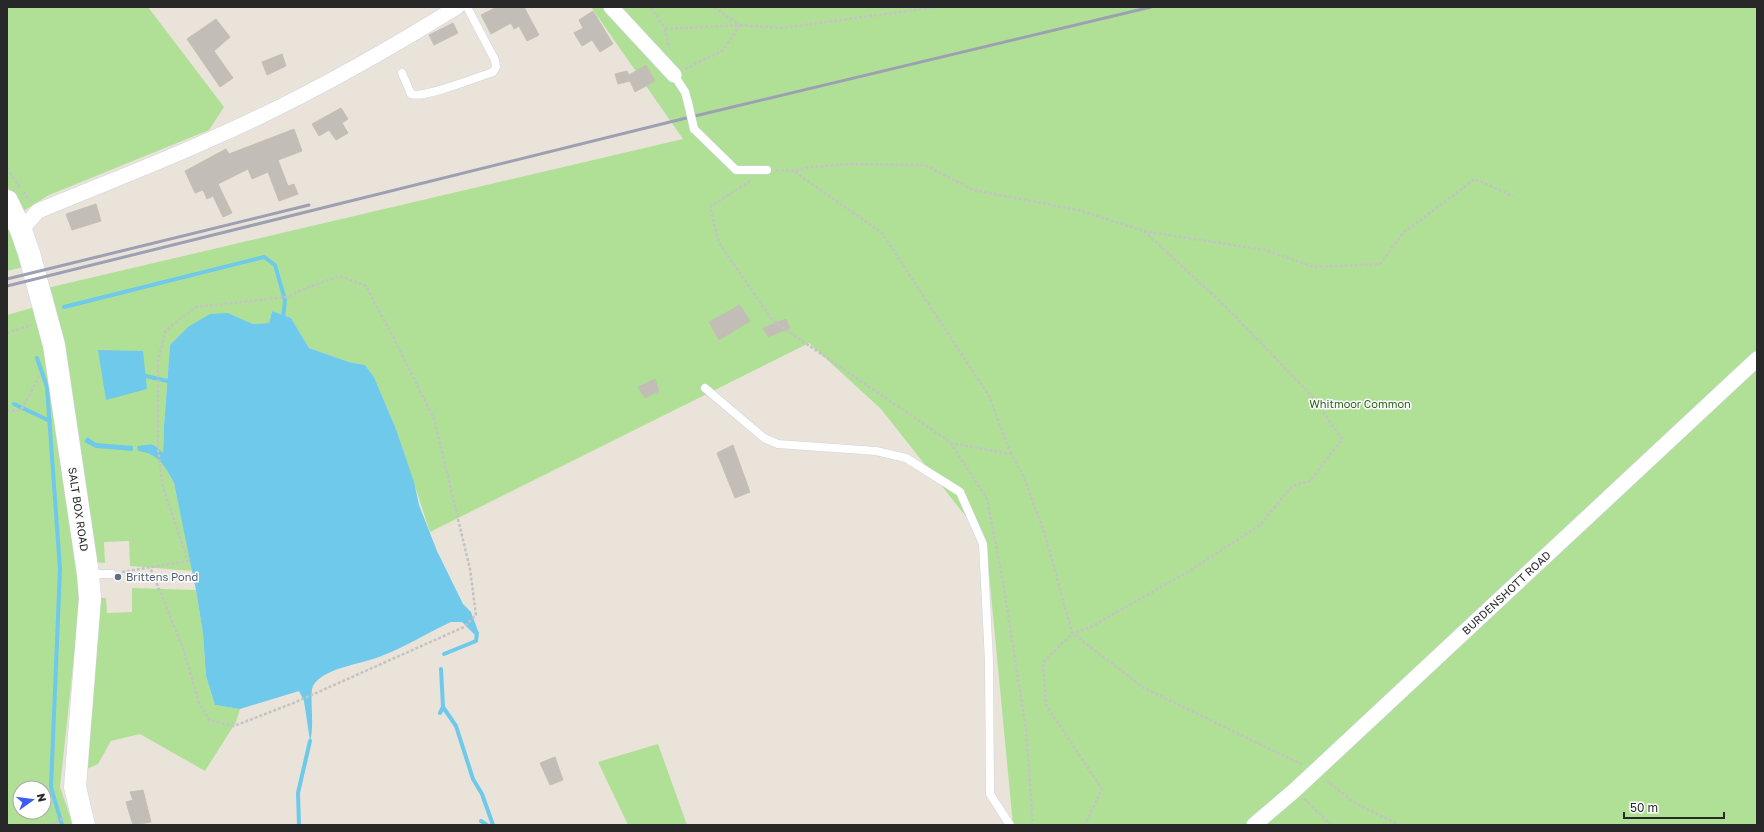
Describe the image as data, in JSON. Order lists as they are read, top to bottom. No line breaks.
{"streets":{"street":["SALT BOX ROAD","BURDENSHOTT ROAD"]},"parks":["Whitmoor Common"],"places":["Brittens Pond"],"scale_bar":"50 m","north":"right"}
